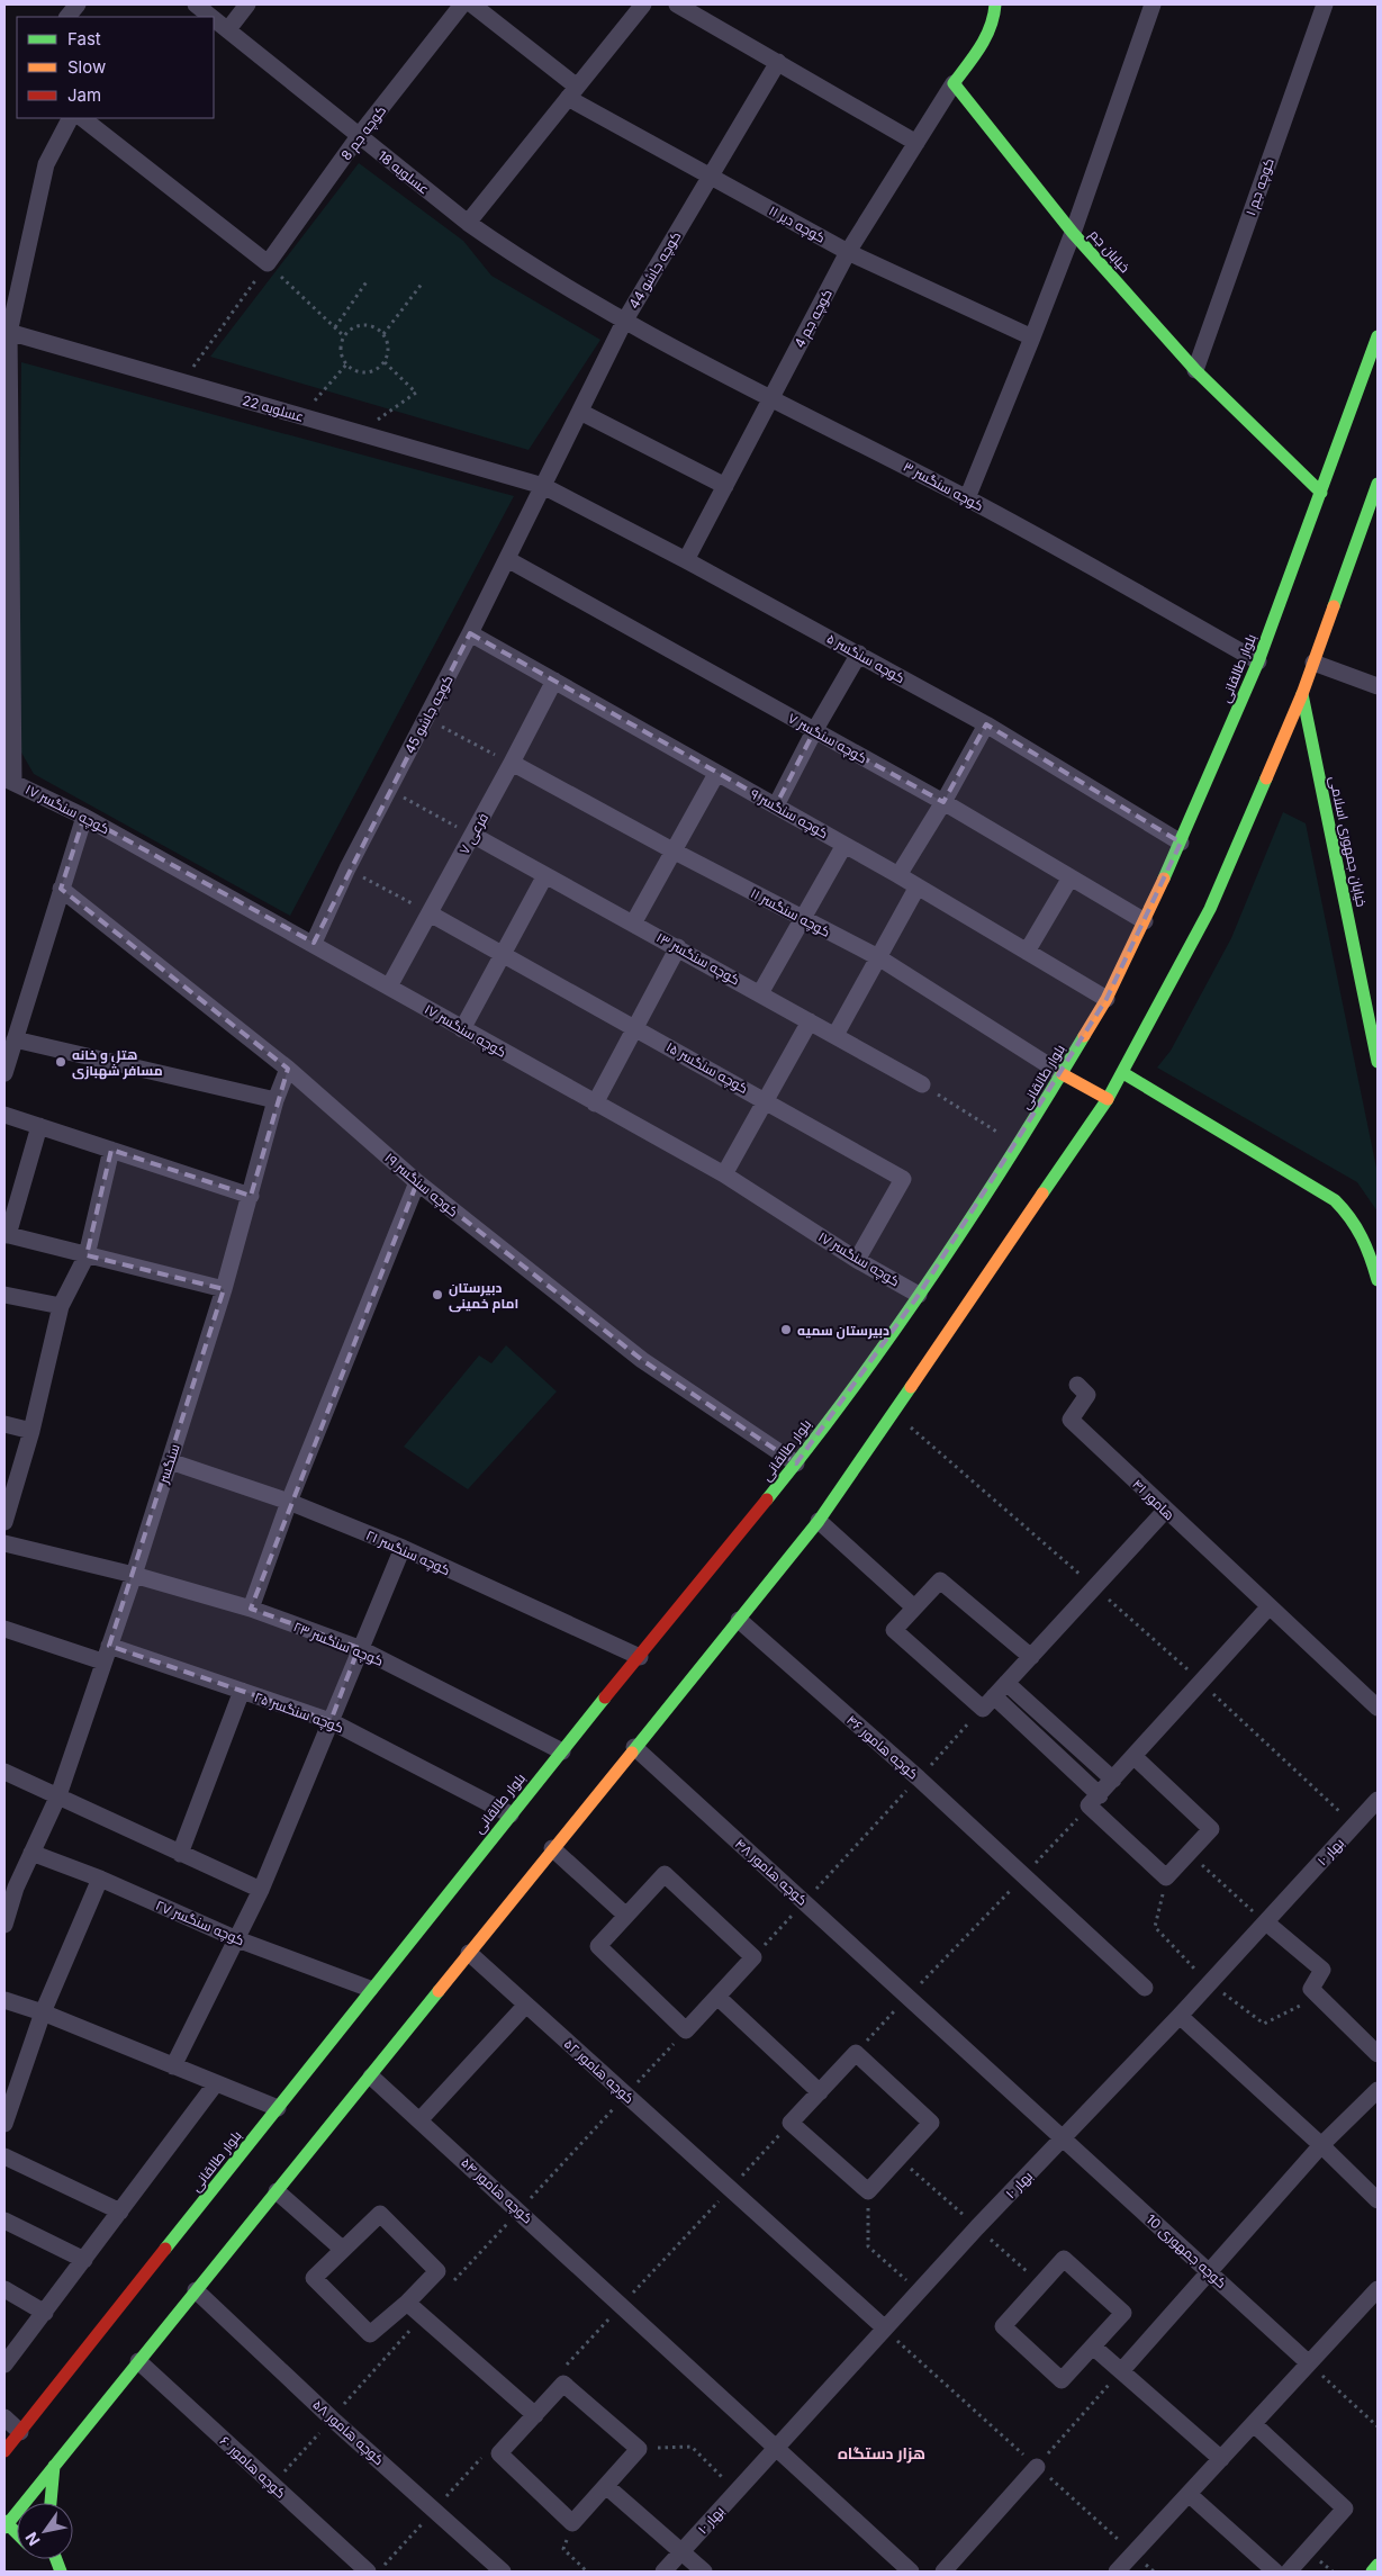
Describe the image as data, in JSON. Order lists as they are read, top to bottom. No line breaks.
{"streets":{"main road":["خیابان جم","بلوار طالقانی","خیابان جمهوری اسلامی"],"street":["کوچه جم 8","عسلویه 18","کوچه جم ۱","کوچه دیر ۱۱","کوچه جاشو 44","کوچه جم 4","عسلویه 22","کوچه سنگسر ۳","کوچه سنگسر ۵","کوچه جاشو 45","کوچه سنگسر ۷","کوچه سنگسر ۱۷","کوچه سنگسر ۹","فرعی ۷","کوچه سنگسر ۱۱","کوچه سنگسر ۱۳","کوچه سنگسر ۱۵","کوچه سنگسر ۱۹","سنگسر","هامور ۴۱","کوچه سنگسر ۲۱","کوچه سنگسر ۲۳","کوچه سنگسر ۲۵","کوچه هامور ۴۶","بهار ۱۰","کوچه هامور ۴۸","کوچه سنگسر ۲۷","کوچه هامور ۵۲","کوچه هامور ۵۴","کوچه جمهوری 10","کوچه هامور ۵۸","کوچه هامور ۶۰"]},"crossings":[["کوچه جم 8","عسلویه 18"],["عسلویه 18","کوچه جاشو 44"],["عسلویه 18","کوچه سنگسر ۳"],["کوچه جم ۱","خیابان جم"],["کوچه دیر ۱۱","کوچه جاشو 44"],["کوچه دیر ۱۱","کوچه جم 4"],["خیابان جم","کوچه جم 4"],["خیابان جم","بلوار طالقانی"],["کوچه جاشو 44","عسلویه 22"],["کوچه جاشو 44","کوچه سنگسر ۳"],["کوچه جاشو 44","کوچه سنگسر ۵"],["کوچه جاشو 44","کوچه جاشو 45"],["کوچه جم 4","کوچه سنگسر ۳"],["کوچه جم 4","کوچه سنگسر ۵"],["عسلویه 22","کوچه سنگسر ۵"],["عسلویه 22","کوچه جاشو 45"],["کوچه سنگسر ۳","بلوار طالقانی"],["کوچه سنگسر ۵","بلوار طالقانی"],["کوچه سنگسر ۵","کوچه جاشو 45"],["بلوار طالقانی","کوچه سنگسر ۷"],["بلوار طالقانی","کوچه سنگسر ۱۷"],["بلوار طالقانی","کوچه سنگسر ۹"],["بلوار طالقانی","کوچه سنگسر ۱۱"],["بلوار طالقانی","کوچه سنگسر ۱۹"],["بلوار طالقانی","کوچه سنگسر ۲۱"],["بلوار طالقانی","کوچه سنگسر ۲۳"],["بلوار طالقانی","کوچه سنگسر ۲۵"],["بلوار طالقانی","کوچه سنگسر ۲۷"],["کوچه جاشو 45","کوچه سنگسر ۷"],["کوچه جاشو 45","کوچه سنگسر ۱۷"],["کوچه جاشو 45","کوچه سنگسر ۹"],["کوچه سنگسر ۱۷","فرعی ۷"],["کوچه سنگسر ۱۷","کوچه سنگسر ۱۵"],["کوچه سنگسر ۹","فرعی ۷"],["فرعی ۷","کوچه سنگسر ۱۱"],["فرعی ۷","کوچه سنگسر ۱۳"],["فرعی ۷","کوچه سنگسر ۱۵"],["کوچه سنگسر ۱۹","سنگسر"],["سنگسر","کوچه سنگسر ۲۱"],["سنگسر","کوچه سنگسر ۲۳"],["سنگسر","کوچه سنگسر ۲۵"],["سنگسر","کوچه سنگسر ۲۷"],["بهار ۱۰","کوچه هامور ۴۸"],["بهار ۱۰","کوچه هامور ۵۲"],["بهار ۱۰","کوچه هامور ۵۴"],["بهار ۱۰","کوچه جمهوری 10"],["کوچه هامور ۴۸","کوچه جمهوری 10"]],"districts":["هزار دستگاه"],"places":["هتل و خانه مسافر شهبازی","دبیرستان امام خمینی","دبیرستان سمیه"],"legend":["Fast","Slow","Jam"],"north":"bottom left"}
